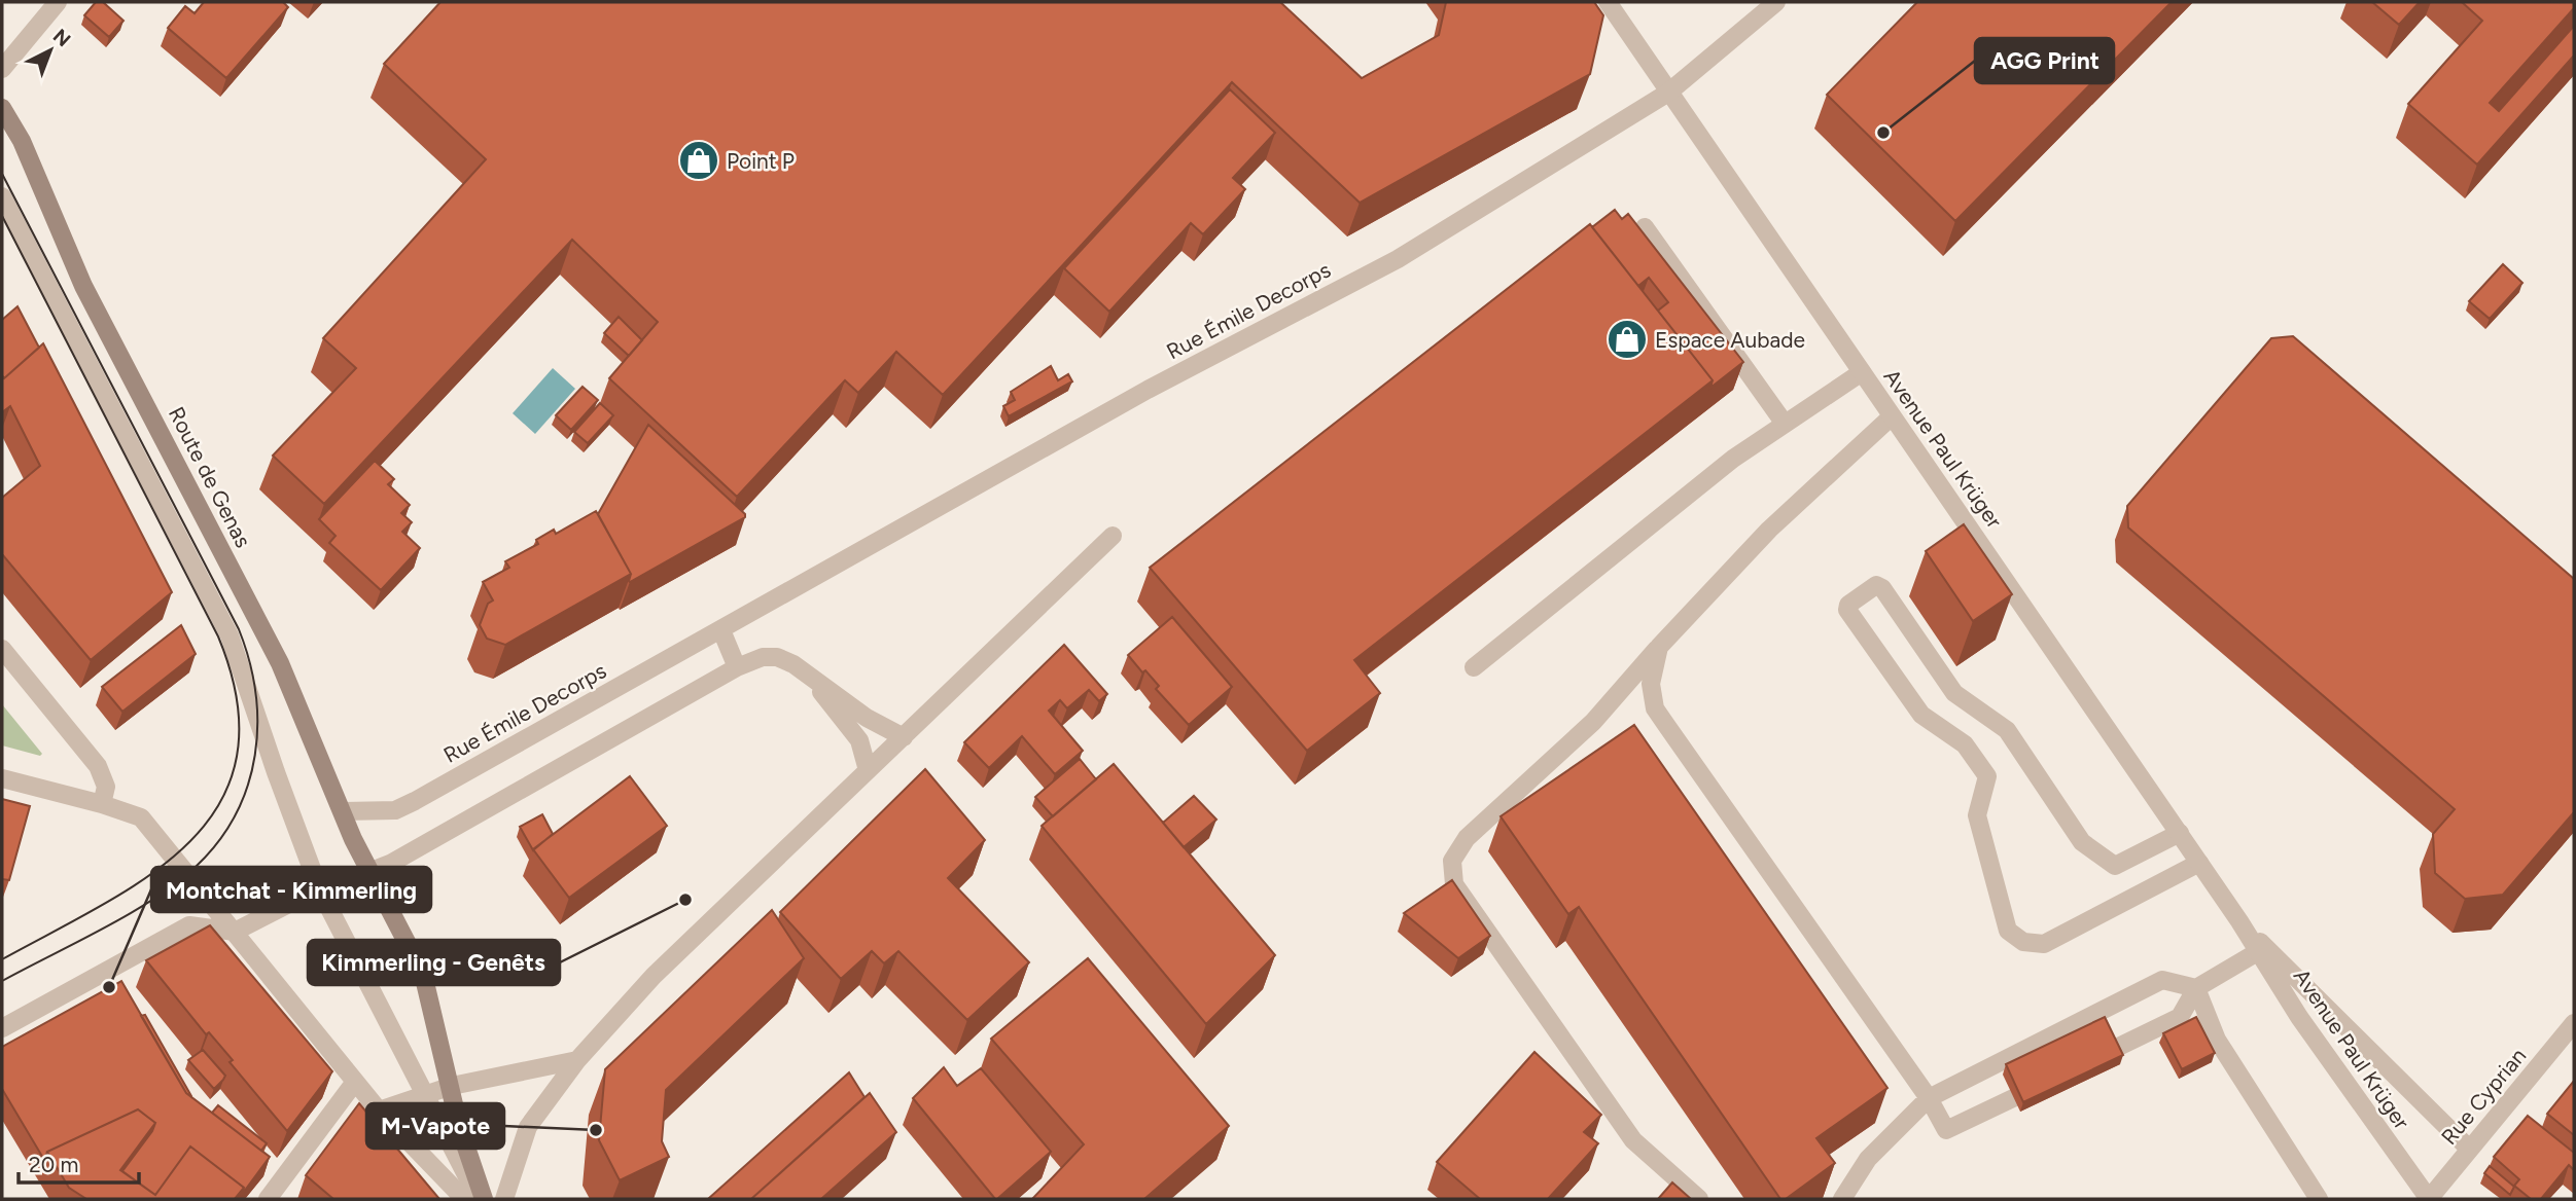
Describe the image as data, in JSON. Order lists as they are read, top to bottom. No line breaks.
{"streets":{"main road":["Route de Genas"],"street":["Rue Émile Decorps","Avenue Paul Krüger","Rue Cyprian"]},"crossings":[["Rue Émile Decorps","Avenue Paul Krüger"],["Rue Émile Decorps","Route de Genas"],["Avenue Paul Krüger","Rue Cyprian"]],"places":{"other":["AGG Print","Kimmerling - Genêts","Montchat - Kimmerling","M-Vapote"],"shop":["Point P","Espace Aubade"]},"scale_bar":"20 m","north":"top right"}
